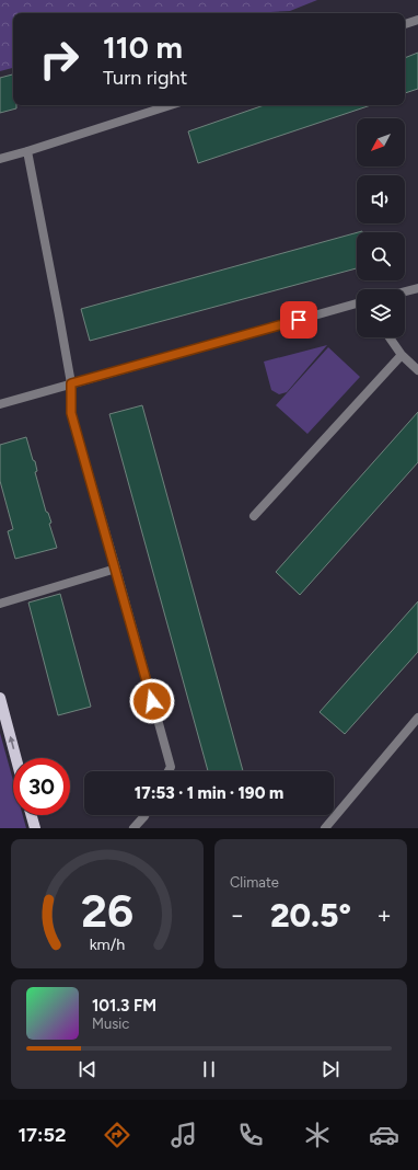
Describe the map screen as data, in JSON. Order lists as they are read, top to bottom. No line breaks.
{"north":"bottom left","page":{"turn":["110 m","Turn right"],"limit":"30","trip":"17:53 · 1 min · 190 m","tile":"Climate","heat":["−","20.5°","+"],"song":["101.3 FM","Music"],"tabs":"17:52","gauge":["26","km/h"]}}
